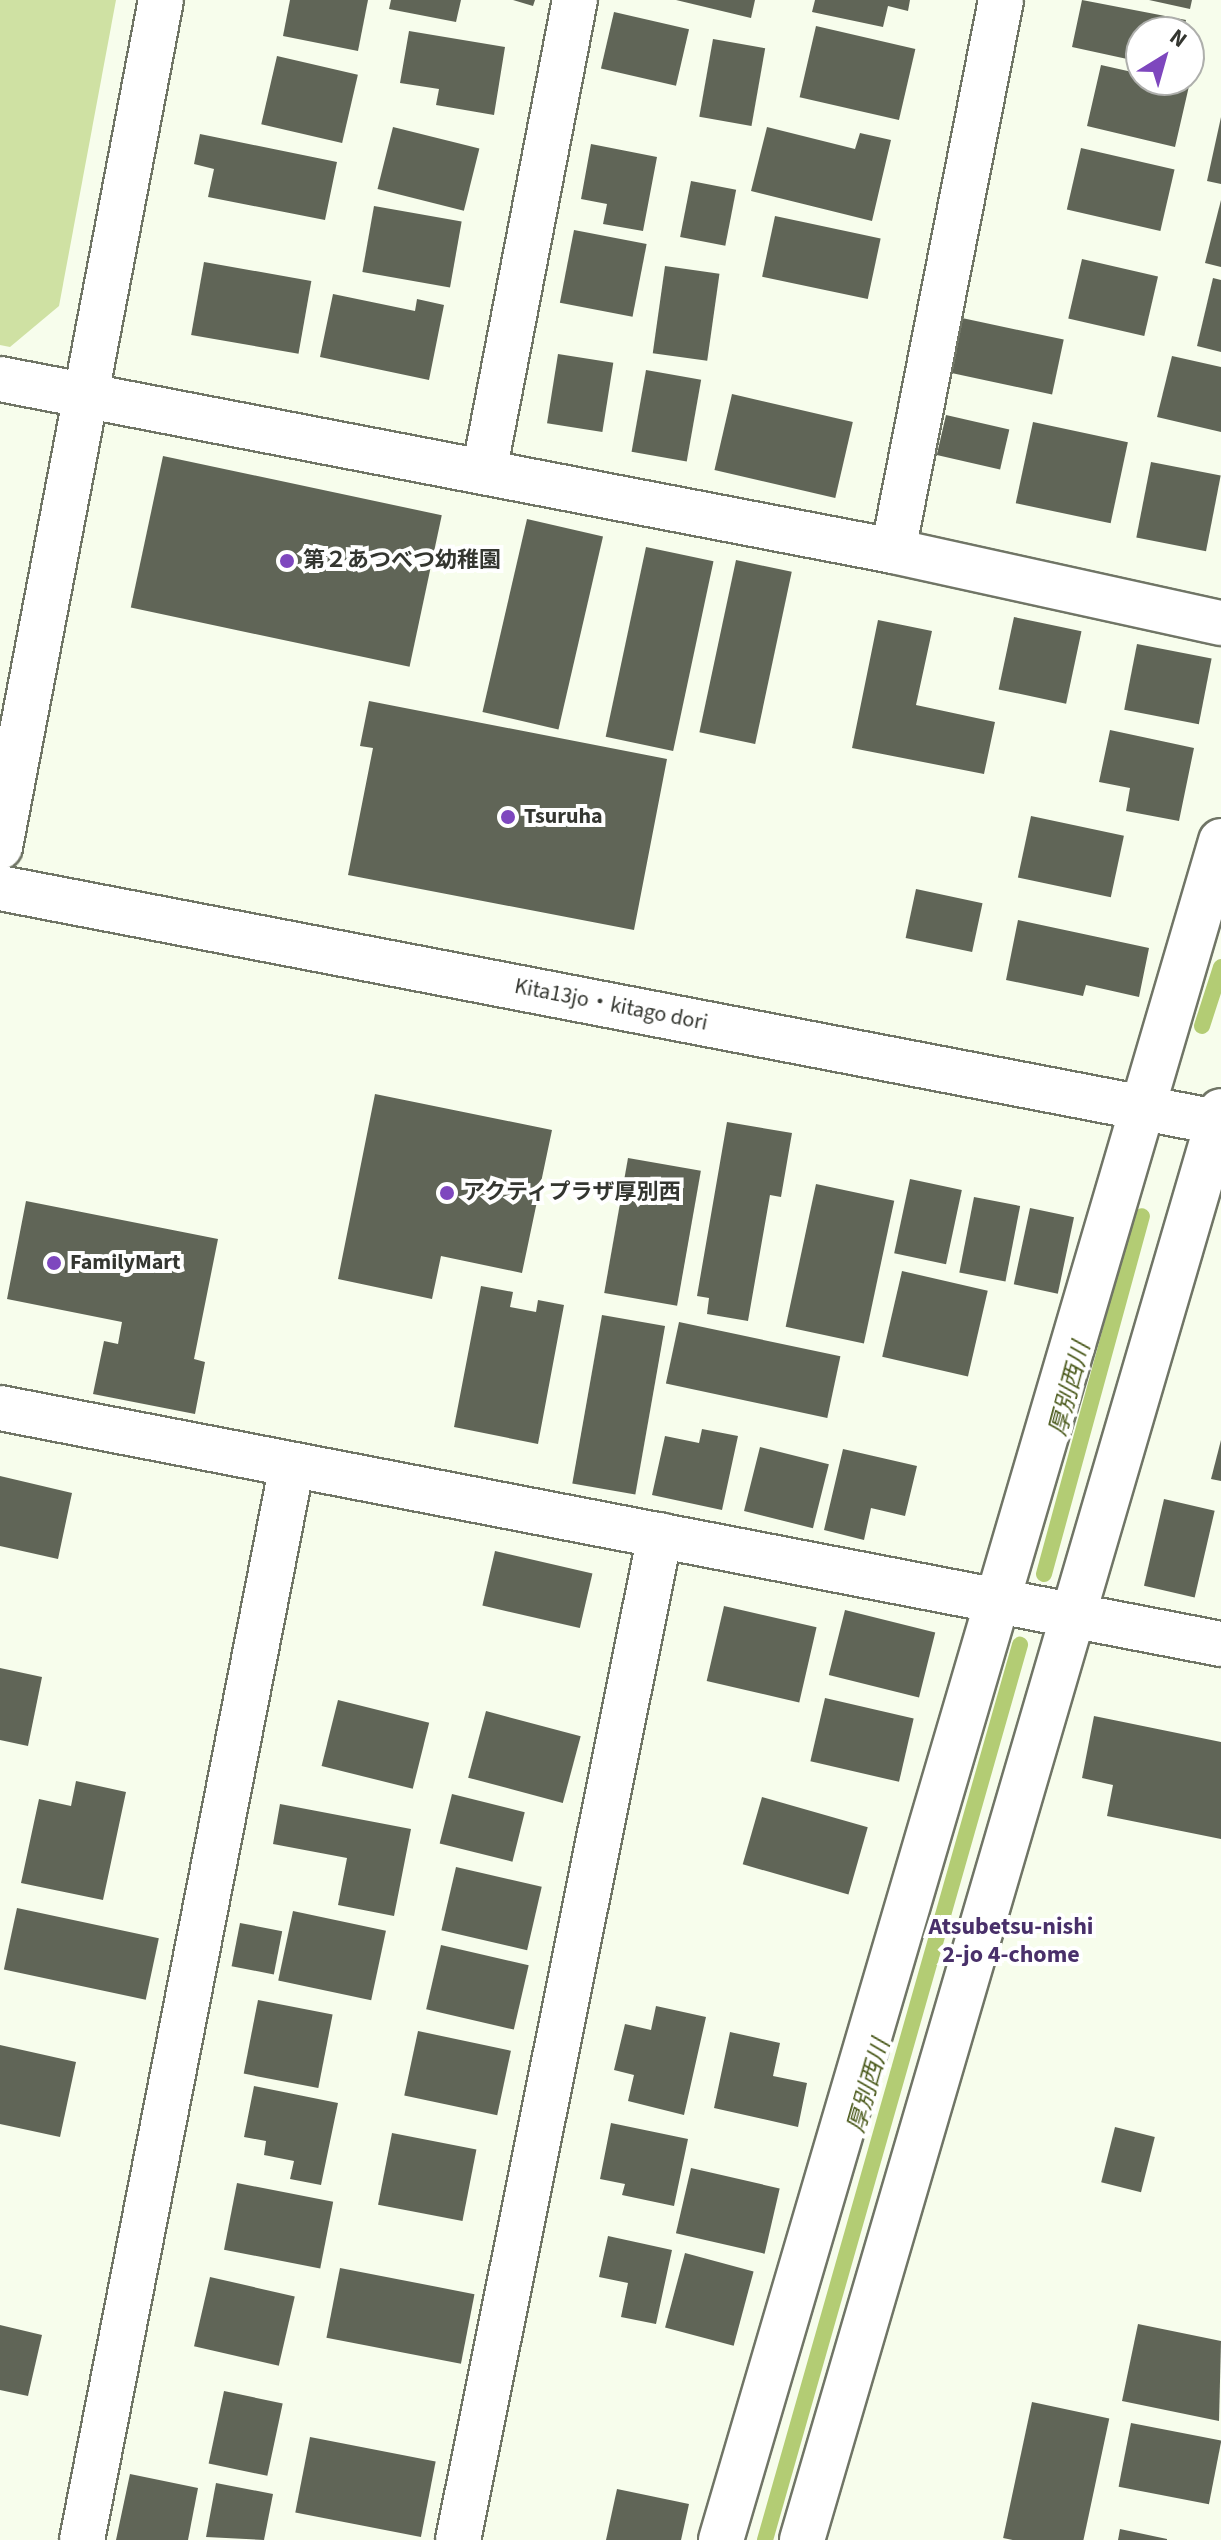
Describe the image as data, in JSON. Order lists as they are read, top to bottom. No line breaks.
{"streets":{"street":["Kita13jo・kitago dori"]},"districts":["Atsubetsu-nishi 2-jo 4-chome"],"water":["厚別西川"],"places":["第２あつべつ幼稚園","Tsuruha","アクティプラザ厚別西","FamilyMart"],"north":"top right"}
